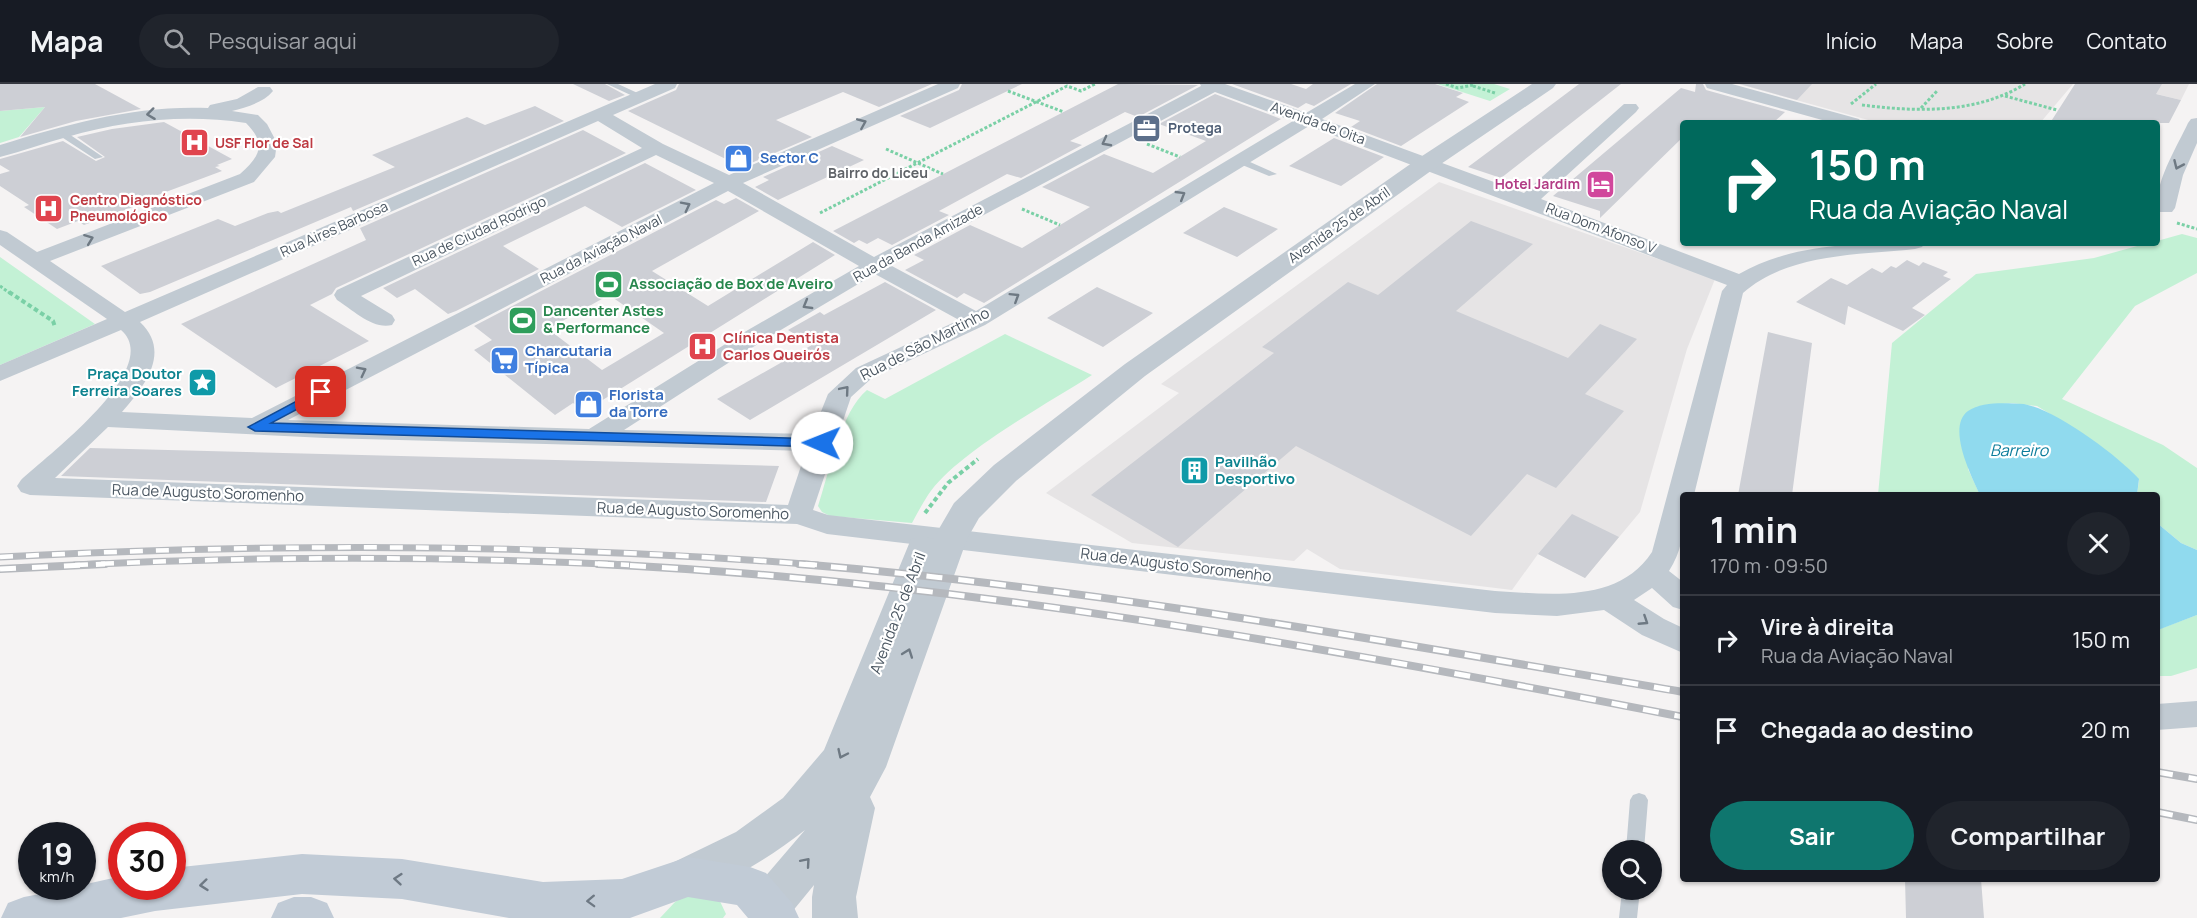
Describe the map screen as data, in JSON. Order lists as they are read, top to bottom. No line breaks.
{"streets":{"street":["Avenida de Oita","Avenida 25 de Abril","Rua Dom Afonso V","Rua Aires Barbosa","Rua de Ciudad Rodrigo","Rua da Banda Amizade","Rua da Aviação Naval","Rua de São Martinho","Rua de Augusto Soromenho"]},"crossings":[["Avenida de Oita","Avenida 25 de Abril"],["Avenida de Oita","Rua Dom Afonso V"],["Avenida de Oita","Rua da Banda Amizade"],["Avenida de Oita","Rua de São Martinho"],["Avenida 25 de Abril","Rua Dom Afonso V"],["Rua de São Martinho","Rua de Augusto Soromenho"]],"one_way":["Rua da Banda Amizade","Rua da Aviação Naval","Rua de São Martinho"],"districts":["Bairro do Liceu"],"water":["Barreiro"],"places":{"office":["Protega"],"hospital":["USF Flor de Sal","Centro Diagnóstico Pneumológico","Clínica Dentista Carlos Queirós"],"shop":["Sector C","Florista da Torre"],"hotel":["Hotel Jardim"],"sports":["Associação de Box de Aveiro","Dancenter Astes & Performance"],"supermarket":["Charcutaria Típica"],"place":["Praça Doutor Ferreira Soares"],"building":["Pavilhão Desportivo"]},"page":{"header":"Mapa","search":"Pesquisar aqui","nav":["Início","Mapa","Sobre","Contato"],"turn":["150 m","Rua da Aviação Naval"],"heading":["1 min","170 m · 09:50"],"list":[{"name":"Vire à direita","note":"Rua da Aviação Naval","value":"150 m"},{"name":"Chegada ao destino","value":"20 m"}],"buttons":["Sair","Compartilhar"],"speed":"19 km/h","limit":"30"}}
